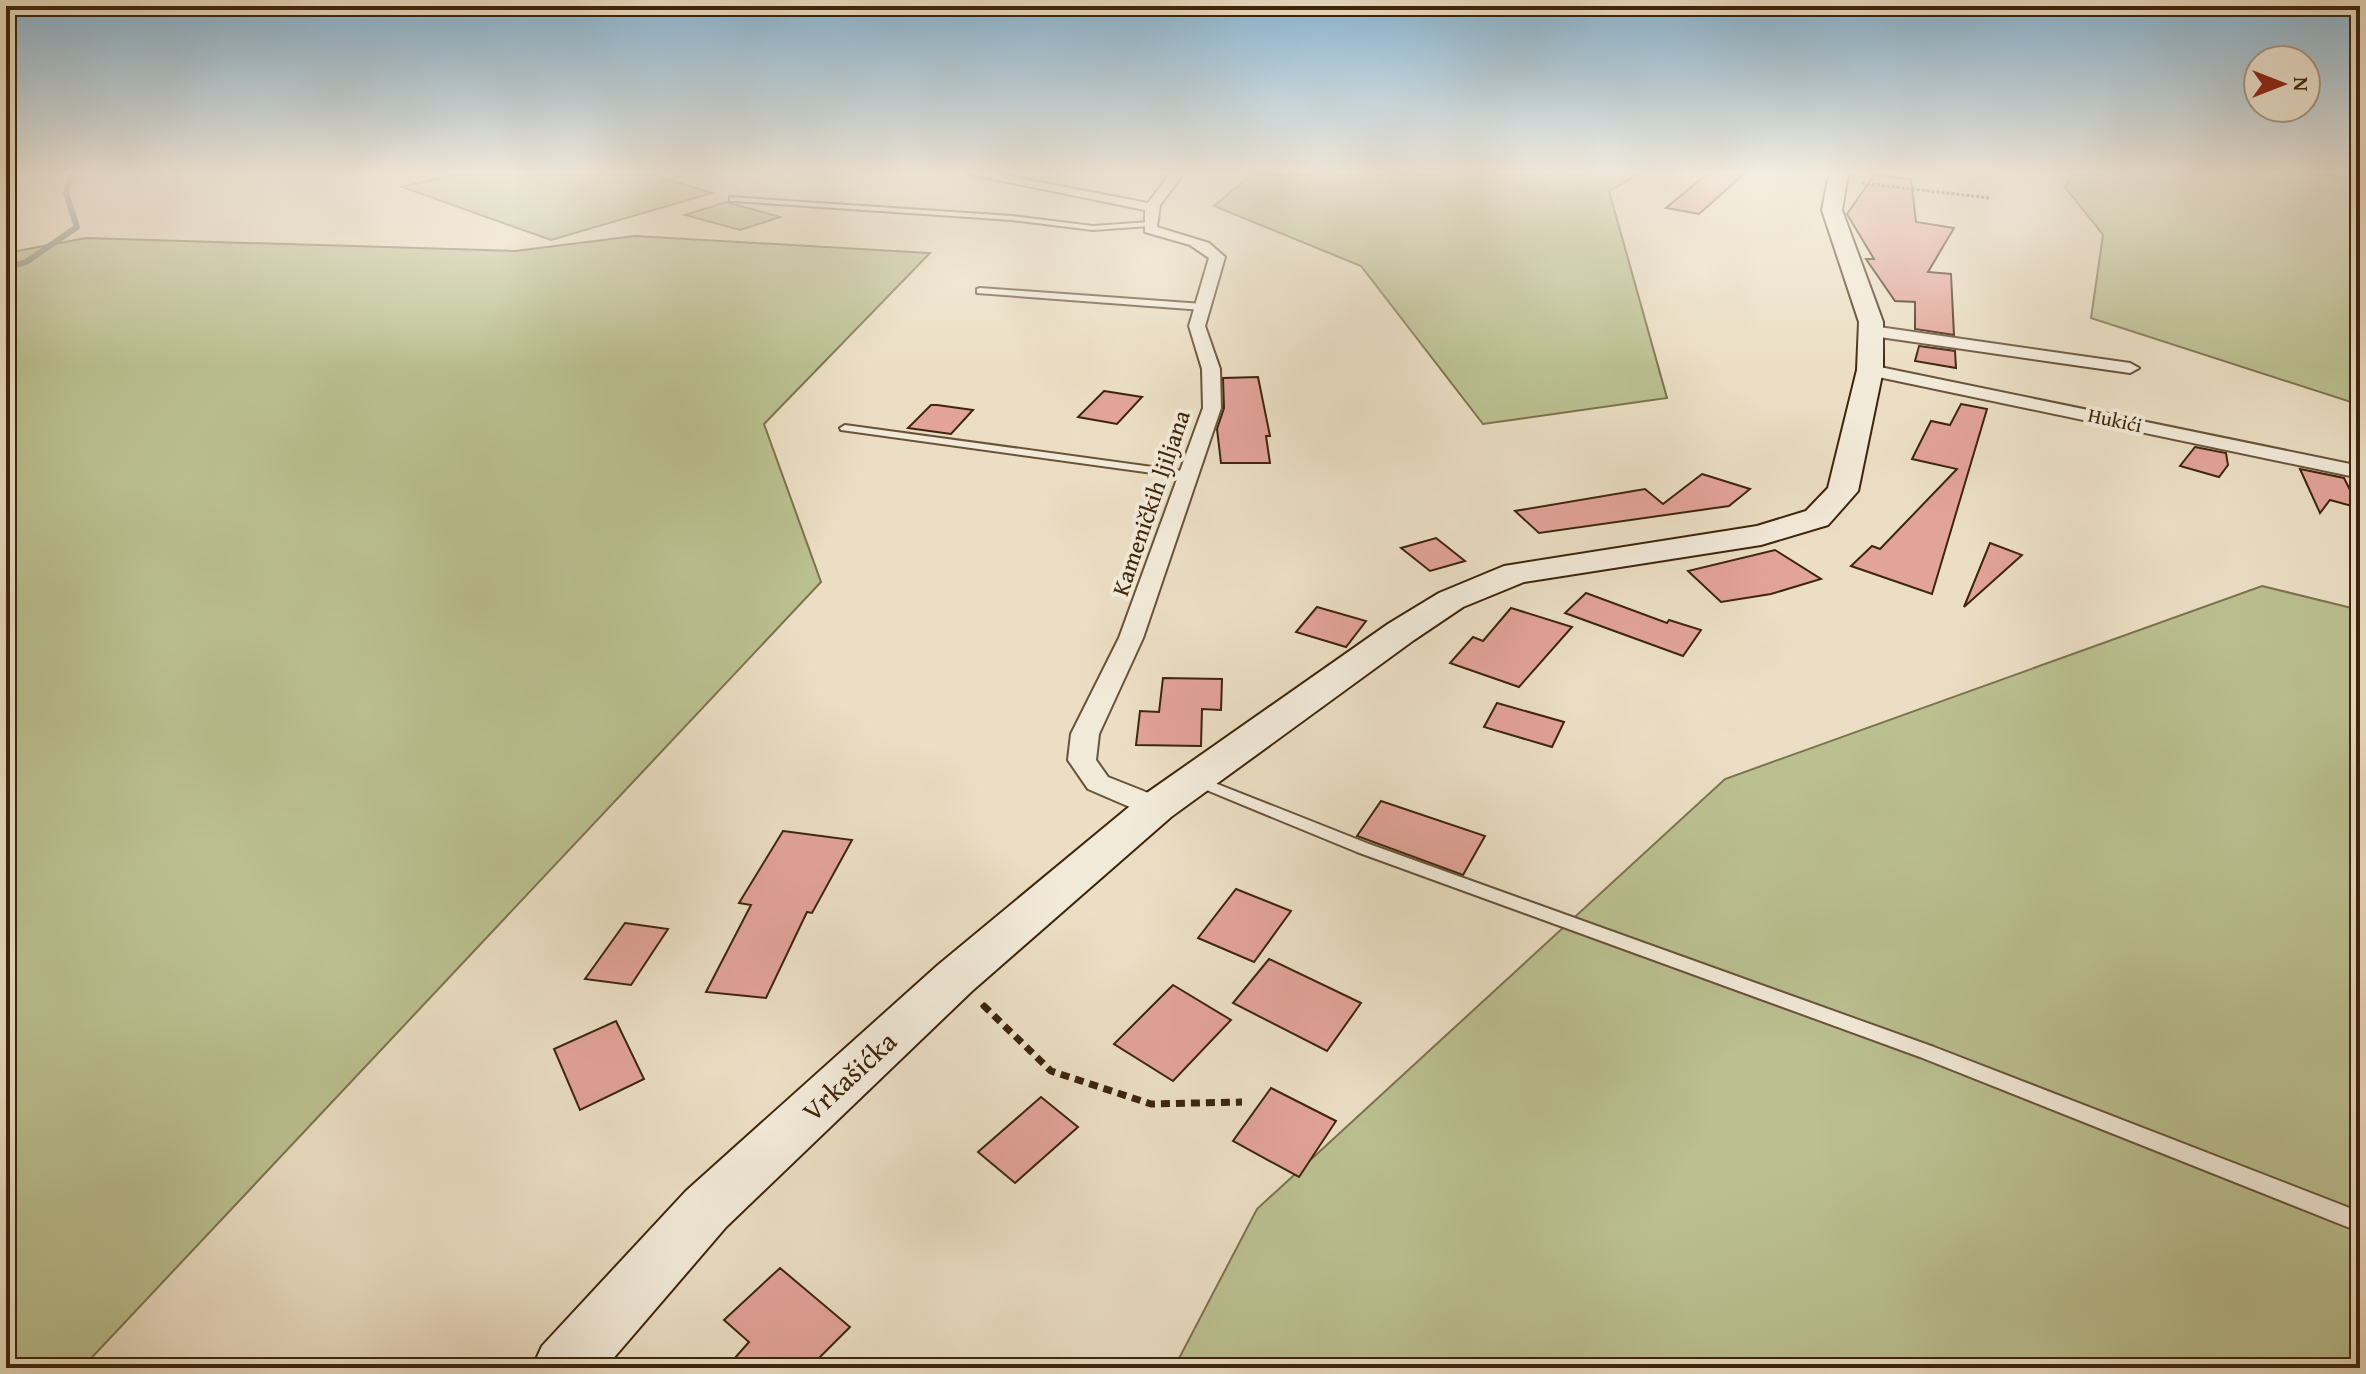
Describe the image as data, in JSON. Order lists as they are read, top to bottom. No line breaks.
{"streets":{"street":["Hukići","Kameničkih ljiljana","Vrkašićka"]},"crossings":[["Hukići","Vrkašićka"],["Kameničkih ljiljana","Vrkašićka"]],"north":"right"}
